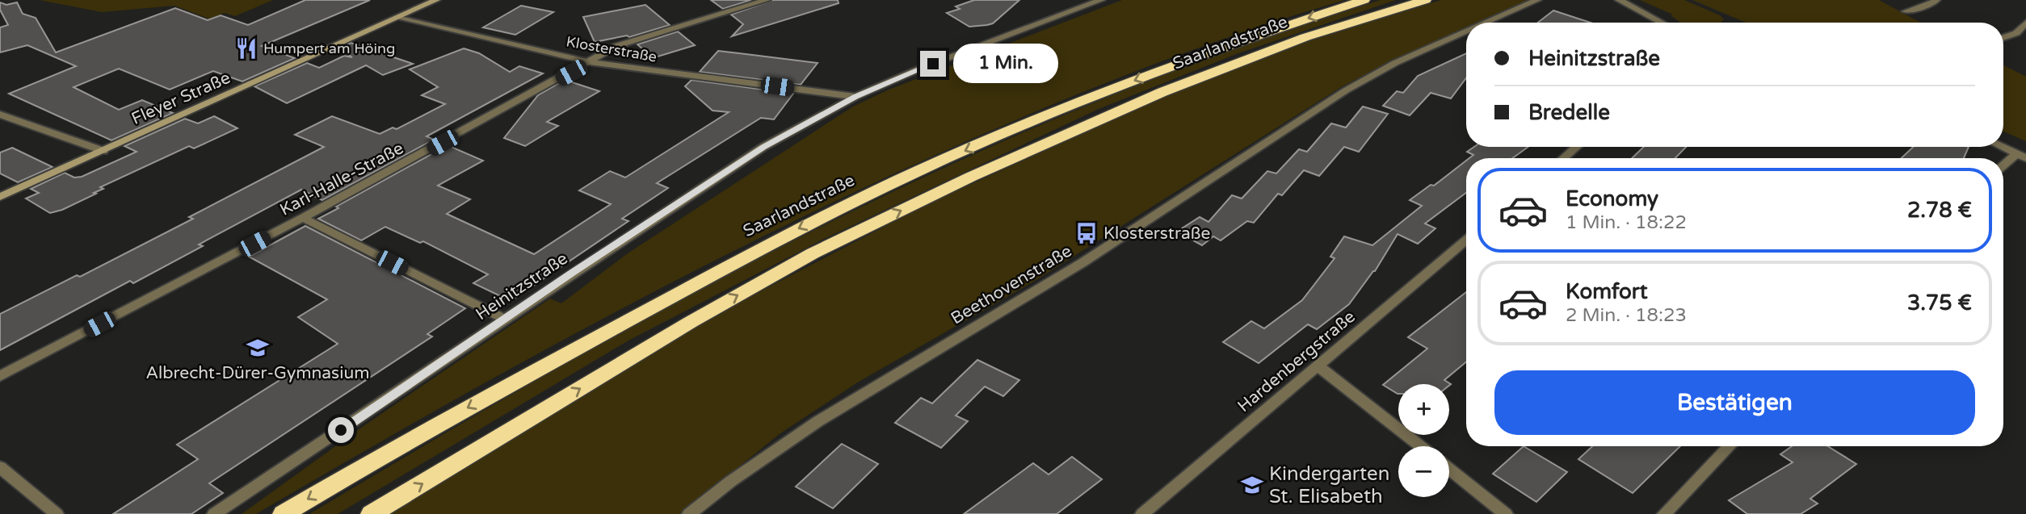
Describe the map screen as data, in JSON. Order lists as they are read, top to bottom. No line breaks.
{"streets":{"highway":["Saarlandstraße"],"street":["Klosterstraße","Fleyer Straße","Karl-Halle-Straße","Beethovenstraße","Heinitzstraße","Hardenbergstraße"]},"crossings":[["Klosterstraße","Fleyer Straße"],["Klosterstraße","Karl-Halle-Straße"],["Klosterstraße","Heinitzstraße"]],"places":{"restaurant":["Humpert am Höing"],"bus stop":["Klosterstraße"],"school or university":["Albrecht-Dürer-Gymnasium","Kindergarten St. Elisabeth"]},"page":{"banner":["Heinitzstraße","Bredelle"],"bubble":"1 Min.","list":[{"name":"Economy","note":"1 Min. · 18:22","value":"2.78 €"},{"name":"Komfort","note":"2 Min. · 18:23","value":"3.75 €"}],"buttons":"Bestätigen","map_buttons":["+","−"]}}
